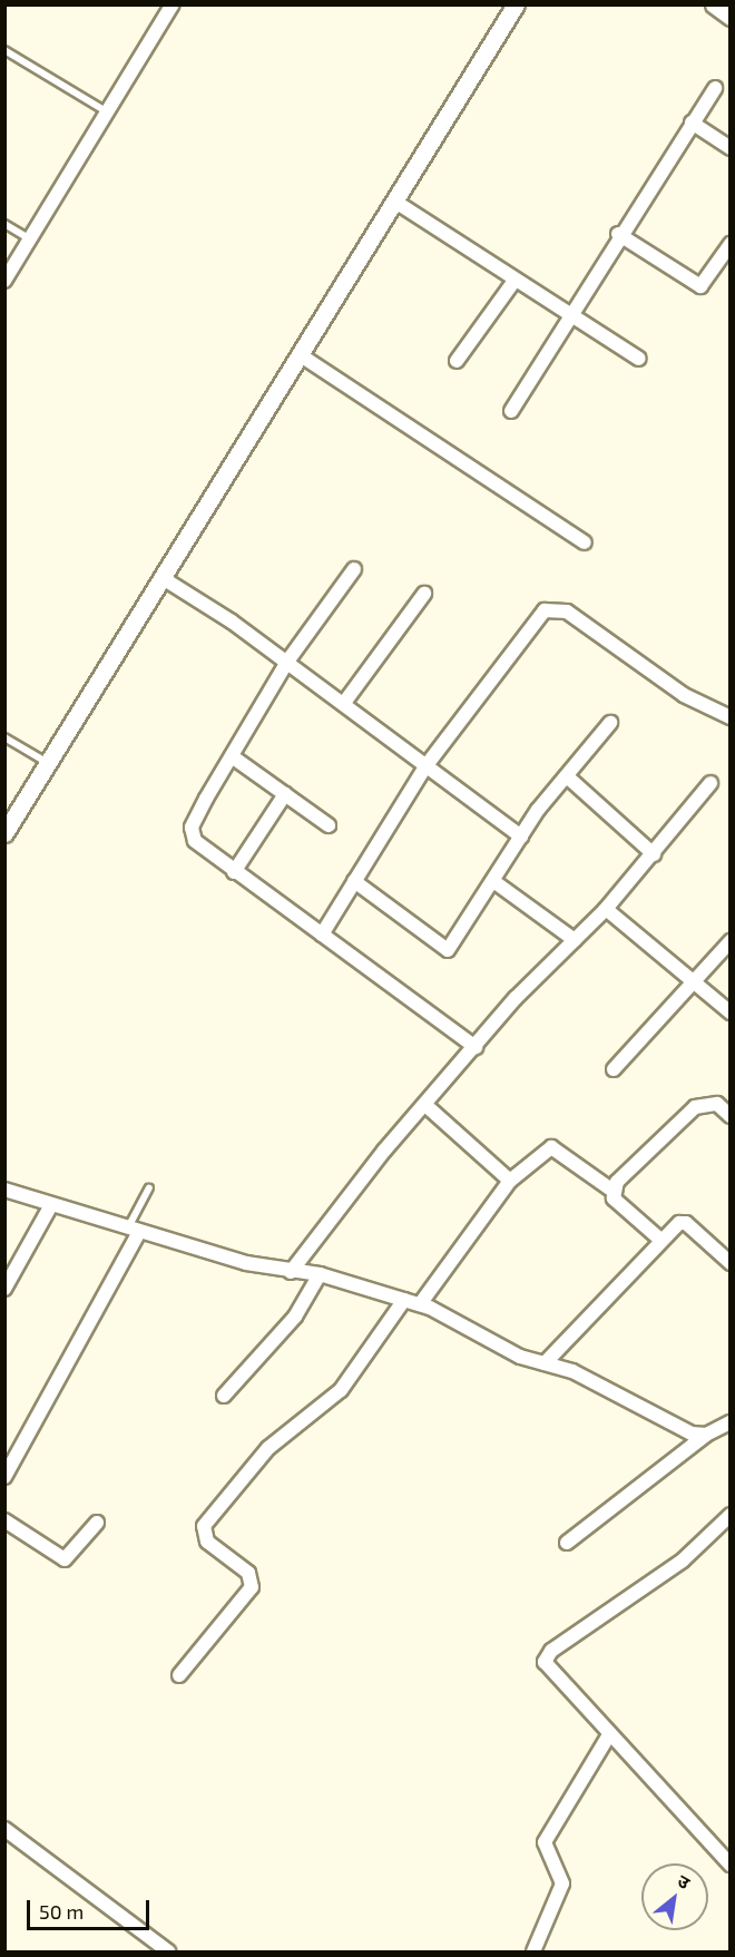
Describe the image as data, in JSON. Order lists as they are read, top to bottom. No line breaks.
{"scale_bar":"50 m","north":"top right"}
